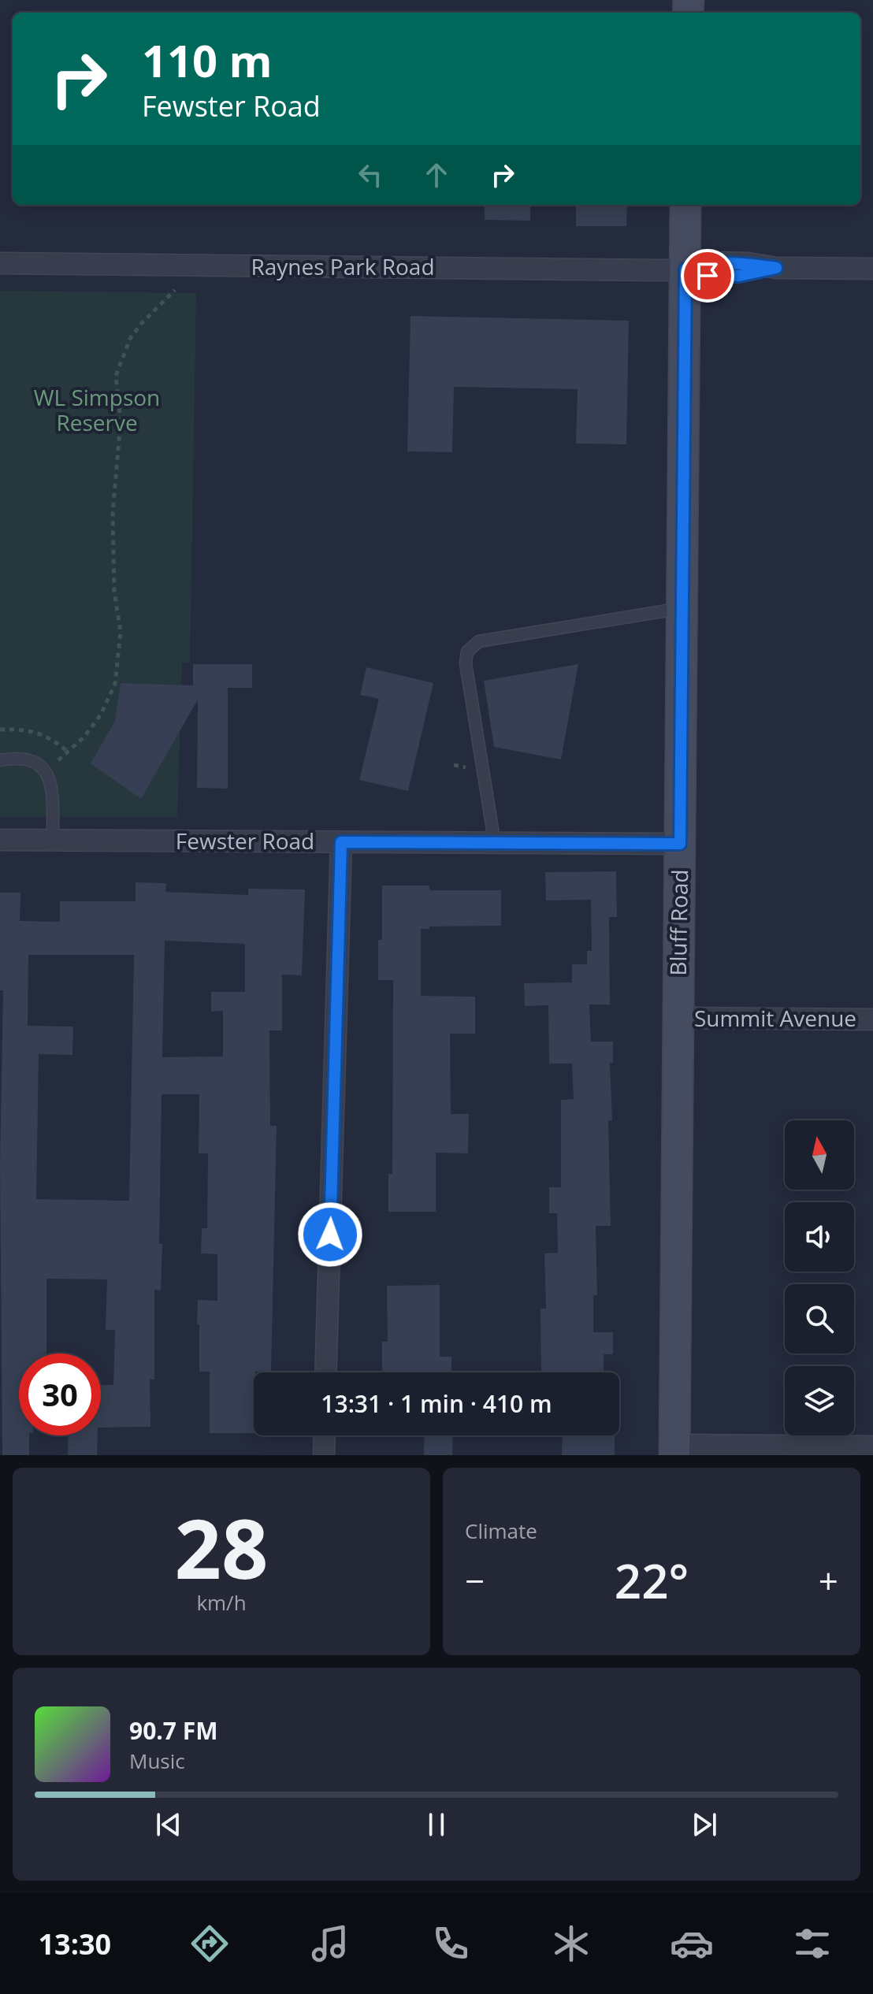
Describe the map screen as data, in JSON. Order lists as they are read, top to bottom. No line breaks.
{"streets":{"main road":["Bluff Road"],"street":["Raynes Park Road","Fewster Road","Summit Avenue"]},"crossings":[["Raynes Park Road","Bluff Road"],["Fewster Road","Bluff Road"],["Bluff Road","Summit Avenue"]],"parks":["WL Simpson Reserve"],"north":"top","page":{"turn":["110 m","Fewster Road"],"limit":"30","trip":"13:31 · 1 min · 410 m","tile":[["28","km/h"],"Climate"],"heat":["−","22°","+"],"song":["90.7 FM","Music"],"tabs":"13:30"}}
